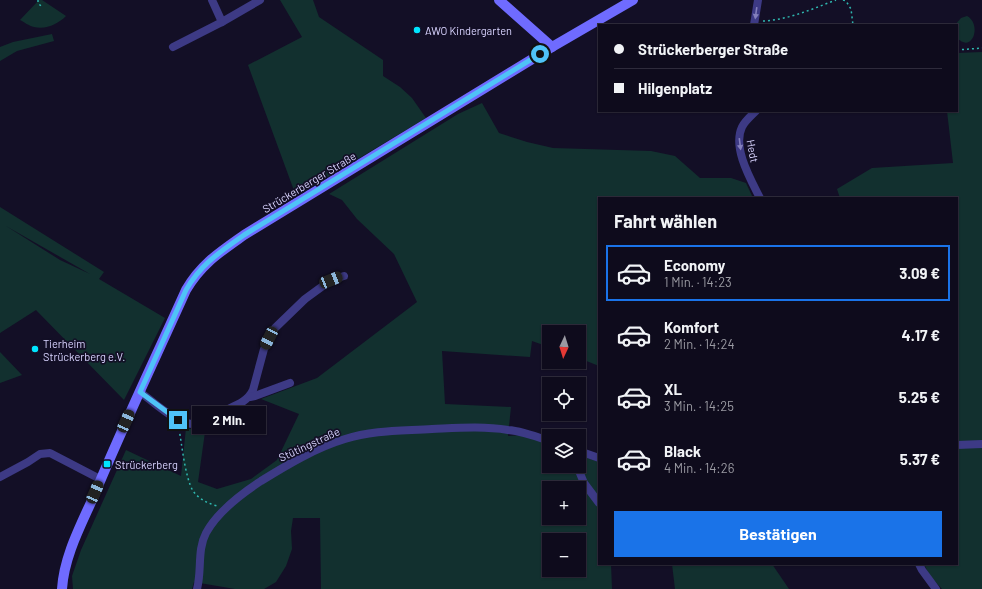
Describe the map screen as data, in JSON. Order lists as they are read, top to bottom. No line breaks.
{"streets":{"main road":["Strückerberger Straße"],"street":["Hedt","Stütingstraße"]},"one_way":["Hedt"],"places":{"other":["AWO Kindergarten","Tierheim Strückerberg e.V."],"transit":["Strückerberg"]},"north":"bottom","page":{"banner":["Strückerberger Straße","Hilgenplatz"],"heading":"Fahrt wählen","list":[{"name":"Economy","note":"1 Min. · 14:23","value":"3.09 €"},{"name":"Komfort","note":"2 Min. · 14:24","value":"4.17 €"},{"name":"XL","note":"3 Min. · 14:25","value":"5.25 €"},{"name":"Black","note":"4 Min. · 14:26","value":"5.37 €"}],"map_buttons":["+","−"],"bubble":"2 Min.","buttons":"Bestätigen"}}
